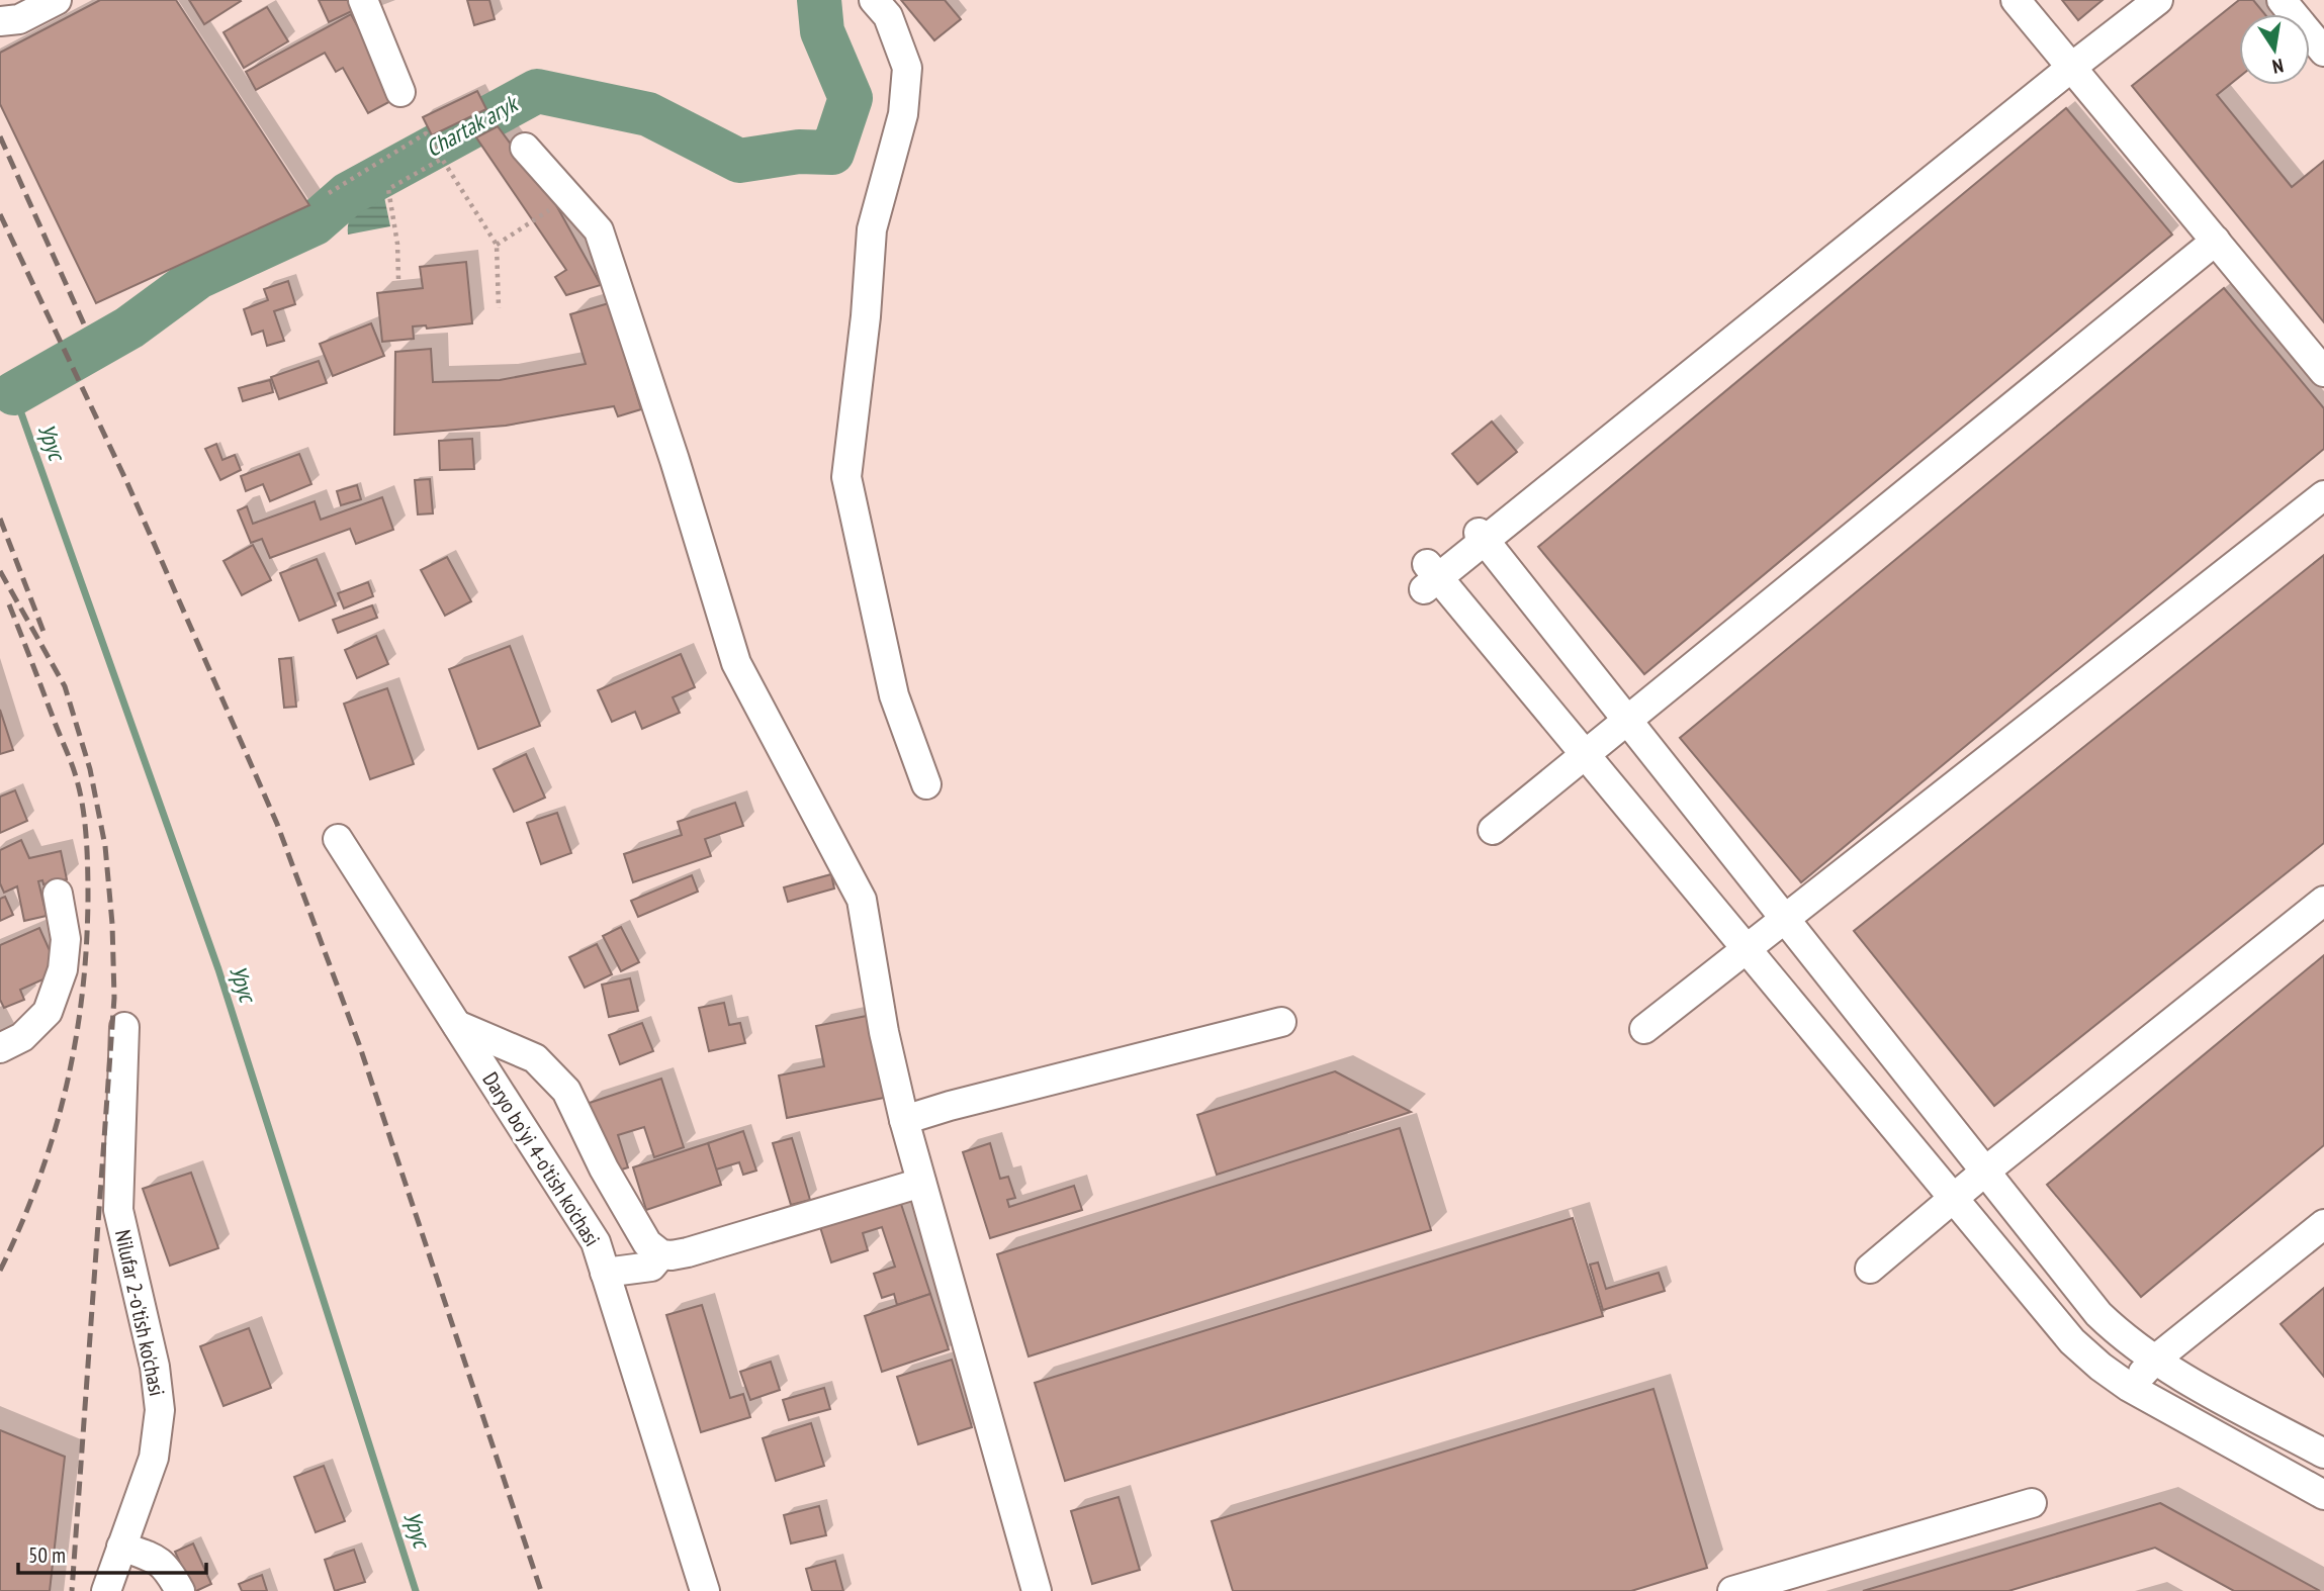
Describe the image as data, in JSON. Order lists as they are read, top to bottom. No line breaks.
{"streets":{"street":["Daryo bo'yi 4-o'tish ko'chasi","Nilufar 2-o'tish ko'chasi"]},"water":["Chartak aryk","Урус"],"scale_bar":"50 m","north":"bottom"}
